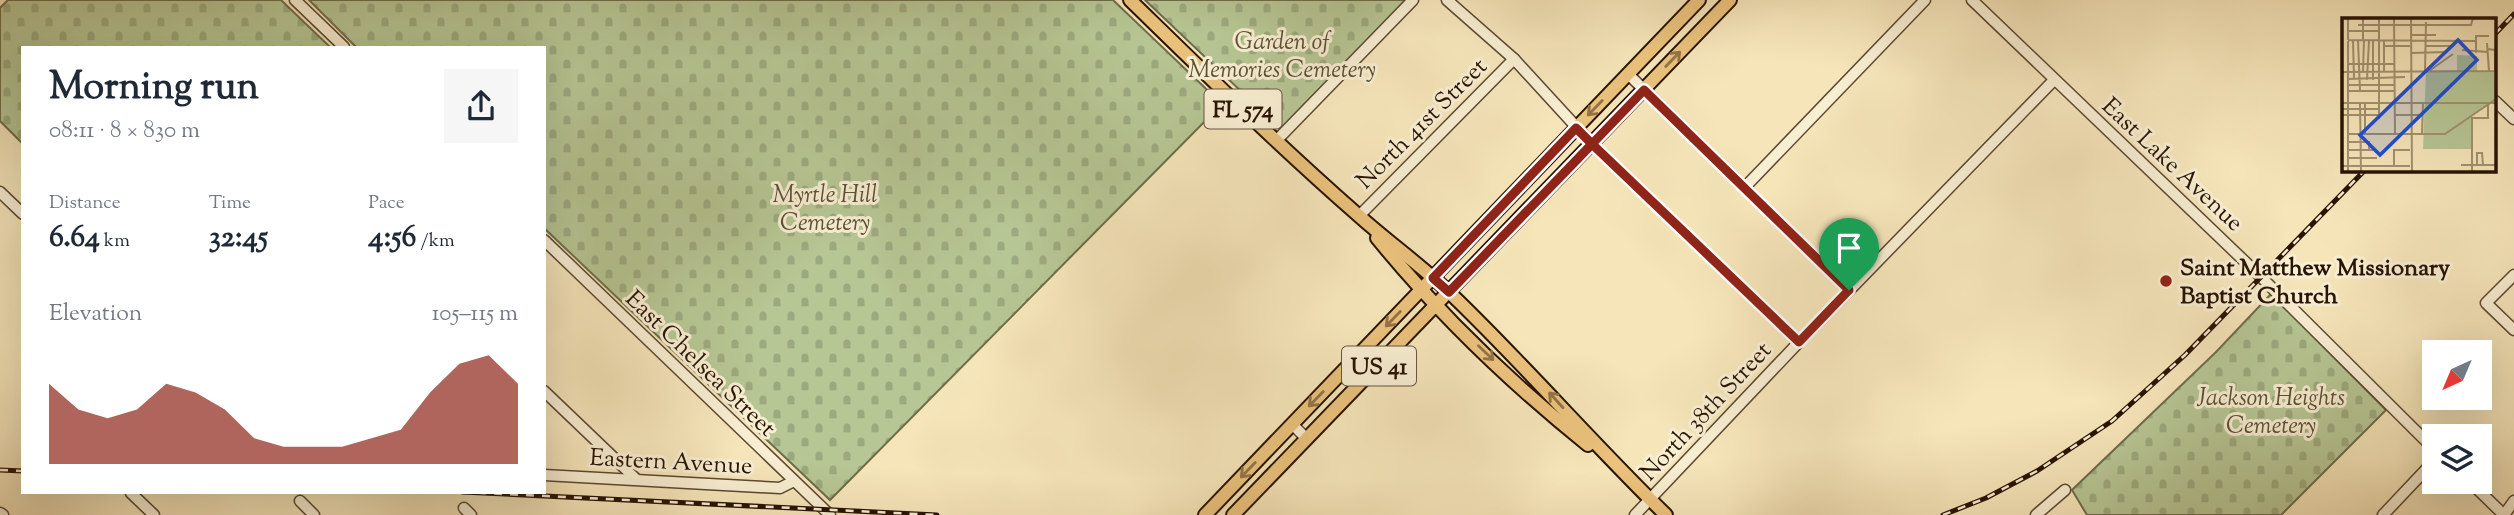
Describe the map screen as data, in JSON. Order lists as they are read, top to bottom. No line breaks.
{"streets":{"main road":["FL 574","US 41"],"street":["North 41st Street","East Lake Avenue","East Chelsea Street","North 38th Street","Eastern Avenue"]},"crossings":[["FL 574","North 41st Street"],["FL 574","US 41"],["FL 574","North 38th Street"],["East Lake Avenue","North 38th Street"],["East Chelsea Street","Eastern Avenue"]],"parks":["Garden of Memories Cemetery","Myrtle Hill Cemetery","Jackson Heights Cemetery"],"places":["Saint Matthew Missionary Baptist Church"],"north":"bottom left","page":{"heading":["Morning run","08:11 · 8 × 830 m"],"stats":[["Distance","6.64 km"],["Time","32:45"],["Pace","4:56 /km"]],"chart":["Elevation","105–115 m"]}}
